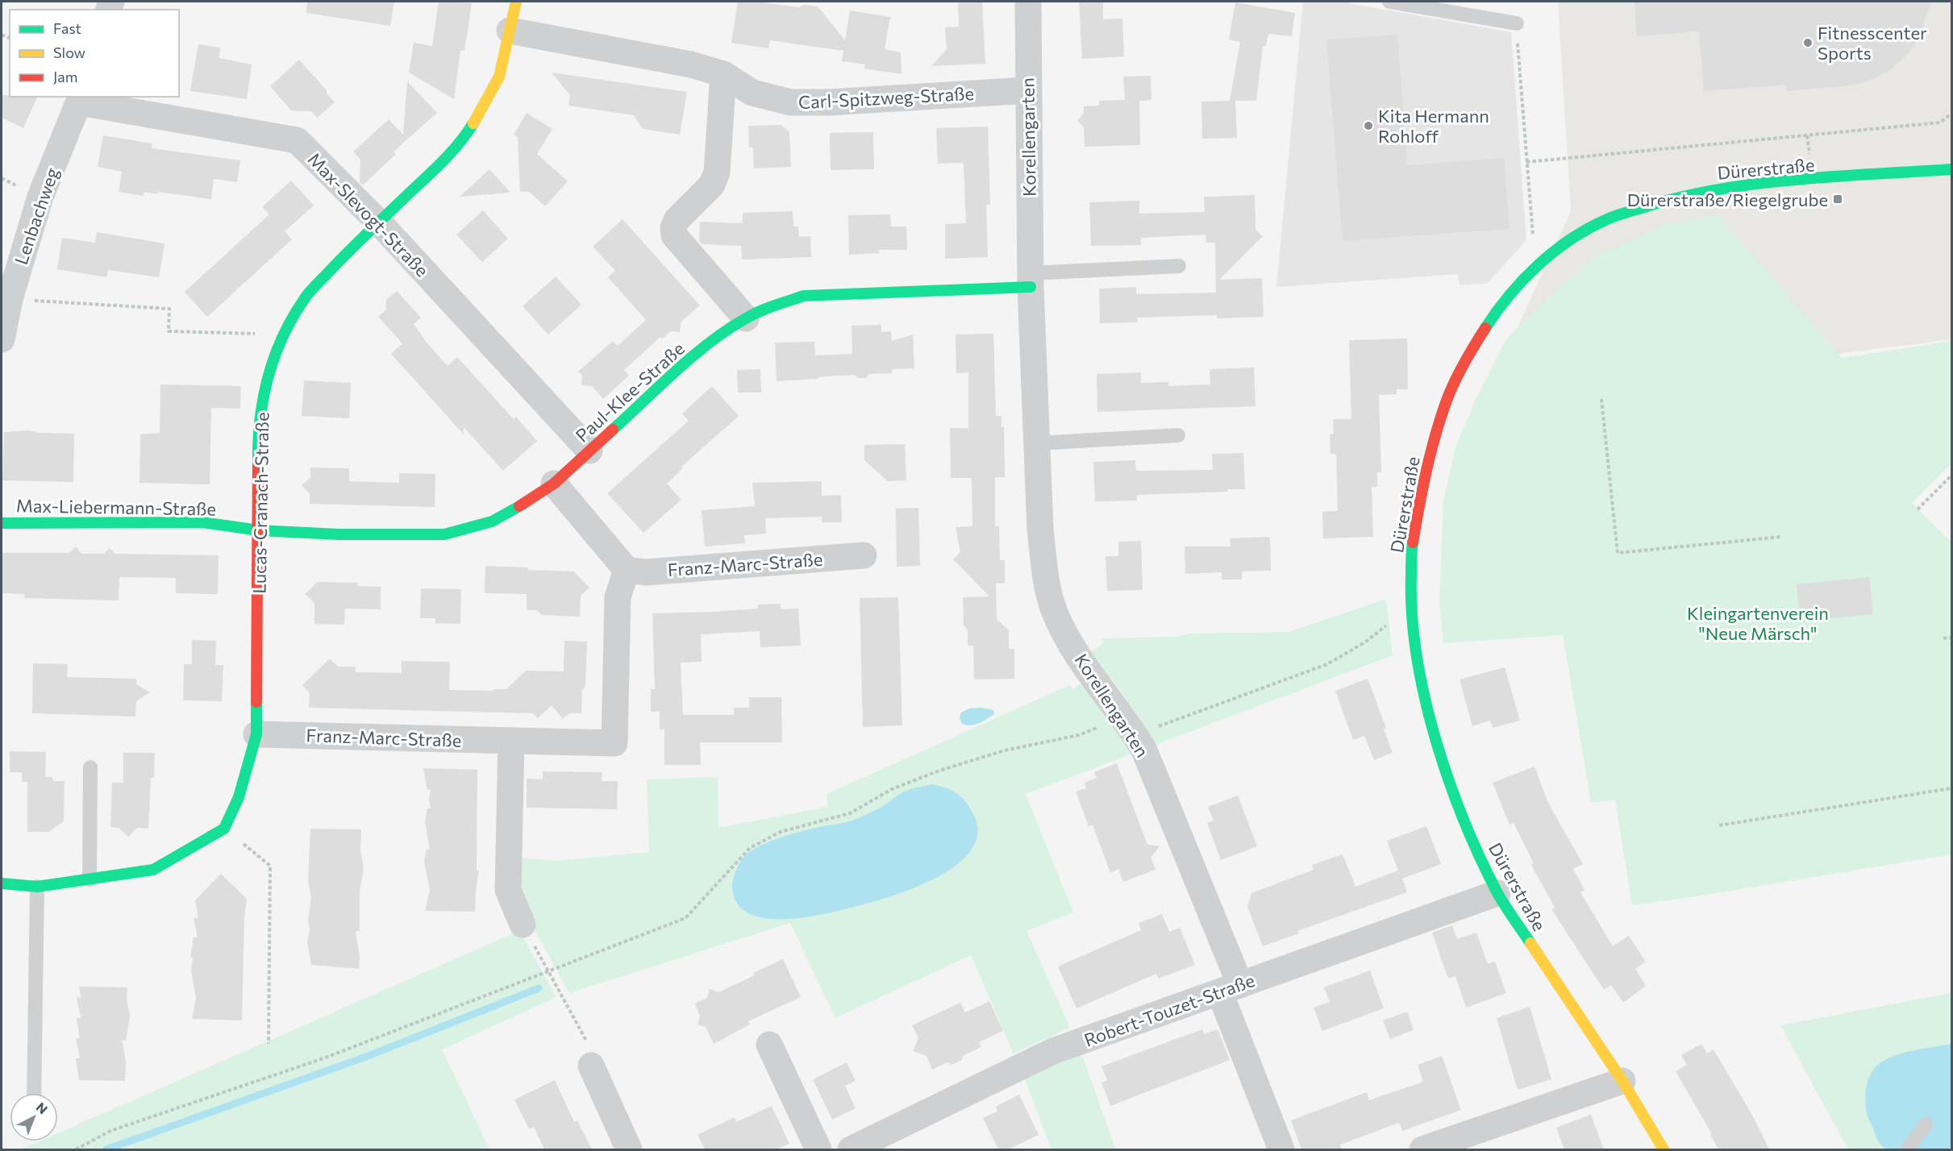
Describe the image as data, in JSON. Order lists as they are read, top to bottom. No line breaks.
{"streets":{"street":["Carl-Spitzweg-Straße","Korellengarten","Dürerstraße","Max-Slevogt-Straße","Lenbachweg","Paul-Klee-Straße","Lucas-Cranach-Straße","Max-Liebermann-Straße","Franz-Marc-Straße","Robert-Touzet-Straße"]},"crossings":[["Carl-Spitzweg-Straße","Korellengarten"],["Carl-Spitzweg-Straße","Lucas-Cranach-Straße"],["Korellengarten","Paul-Klee-Straße"],["Korellengarten","Robert-Touzet-Straße"],["Dürerstraße","Robert-Touzet-Straße"],["Max-Slevogt-Straße","Lenbachweg"],["Max-Slevogt-Straße","Paul-Klee-Straße"],["Max-Slevogt-Straße","Lucas-Cranach-Straße"],["Paul-Klee-Straße","Lucas-Cranach-Straße"],["Paul-Klee-Straße","Max-Liebermann-Straße"],["Lucas-Cranach-Straße","Max-Liebermann-Straße"],["Lucas-Cranach-Straße","Franz-Marc-Straße"]],"parks":["Kleingartenverein \"Neue Märsch\""],"places":{"other":["Fitnesscenter Sports","Kita Hermann Rohloff"],"transit":["Dürerstraße/Riegelgrube"]},"legend":["Fast","Slow","Jam"],"north":"top right"}
